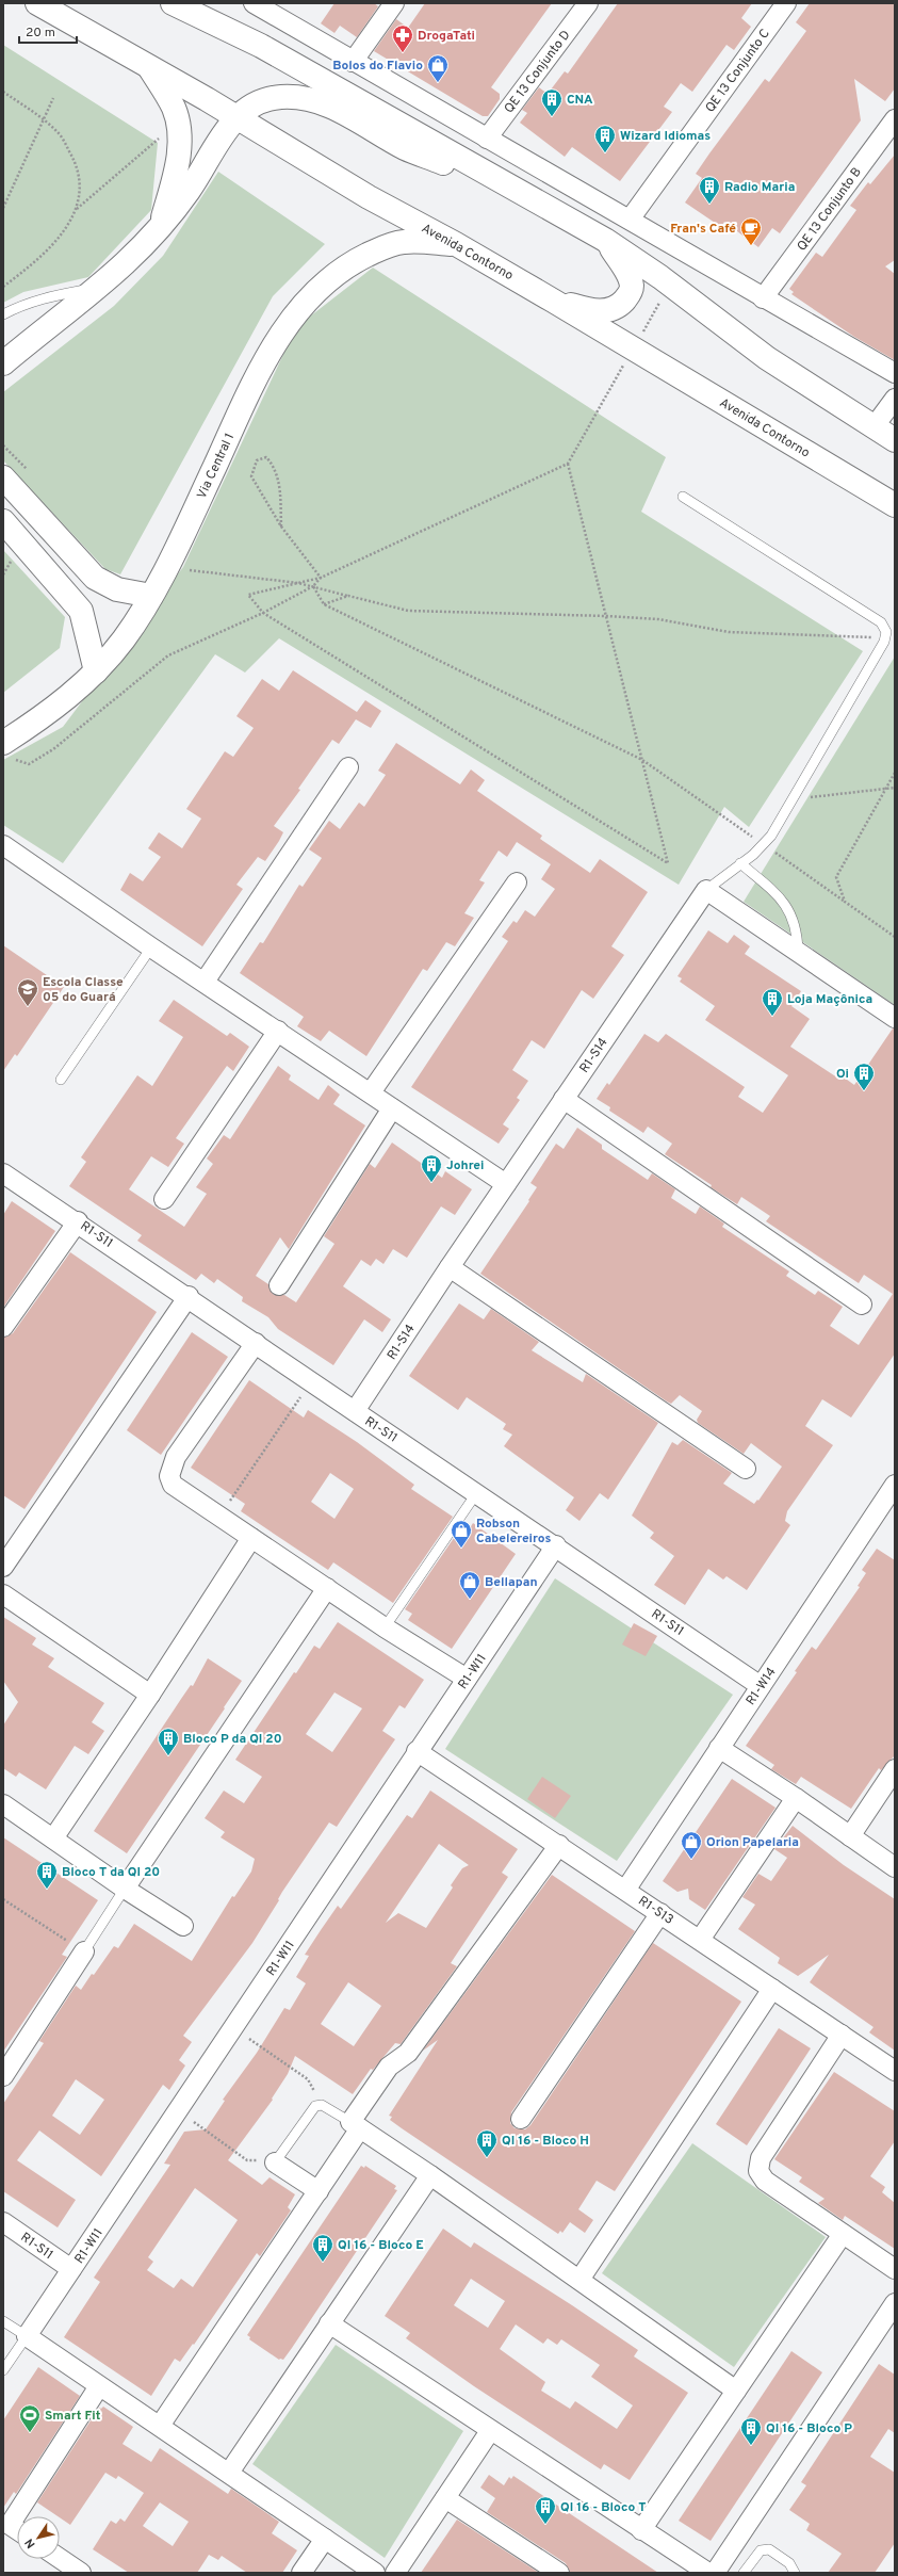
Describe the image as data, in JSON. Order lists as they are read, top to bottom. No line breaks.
{"streets":{"main road":["Avenida Contorno","Via Central 1"],"street":["QE 13 Conjunto C","QE 13 Conjunto D","QE 13 Conjunto B","R1-S14","R1-S11","R1-W11","R1-W14","R1-S13"]},"crossings":[["Avenida Contorno","Via Central 1"],["R1-S14","R1-S11"],["R1-S11","R1-W11"],["R1-S11","R1-W14"],["R1-W11","R1-S13"],["R1-W14","R1-S13"]],"places":{"pharmacy":["DrogaTati"],"shop":["Bolos do Flavio","Robson Cabelereiros","Bellapan","Orion Papelaria"],"building":["CNA","Wizard Idiomas","Radio Maria","Loja Maçônica","Oi","Johrei","Bloco P da QI 20","Bloco T da QI 20","QI 16 - Bloco H","QI 16 - Bloco E","QI 16 - Bloco P","QI 16 - Bloco T"],"cafe":["Fran's Café"],"school or university":["Escola Classe 05 do Guará"],"sports":["Smart Fit"]},"scale_bar":"20 m","north":"bottom left"}
